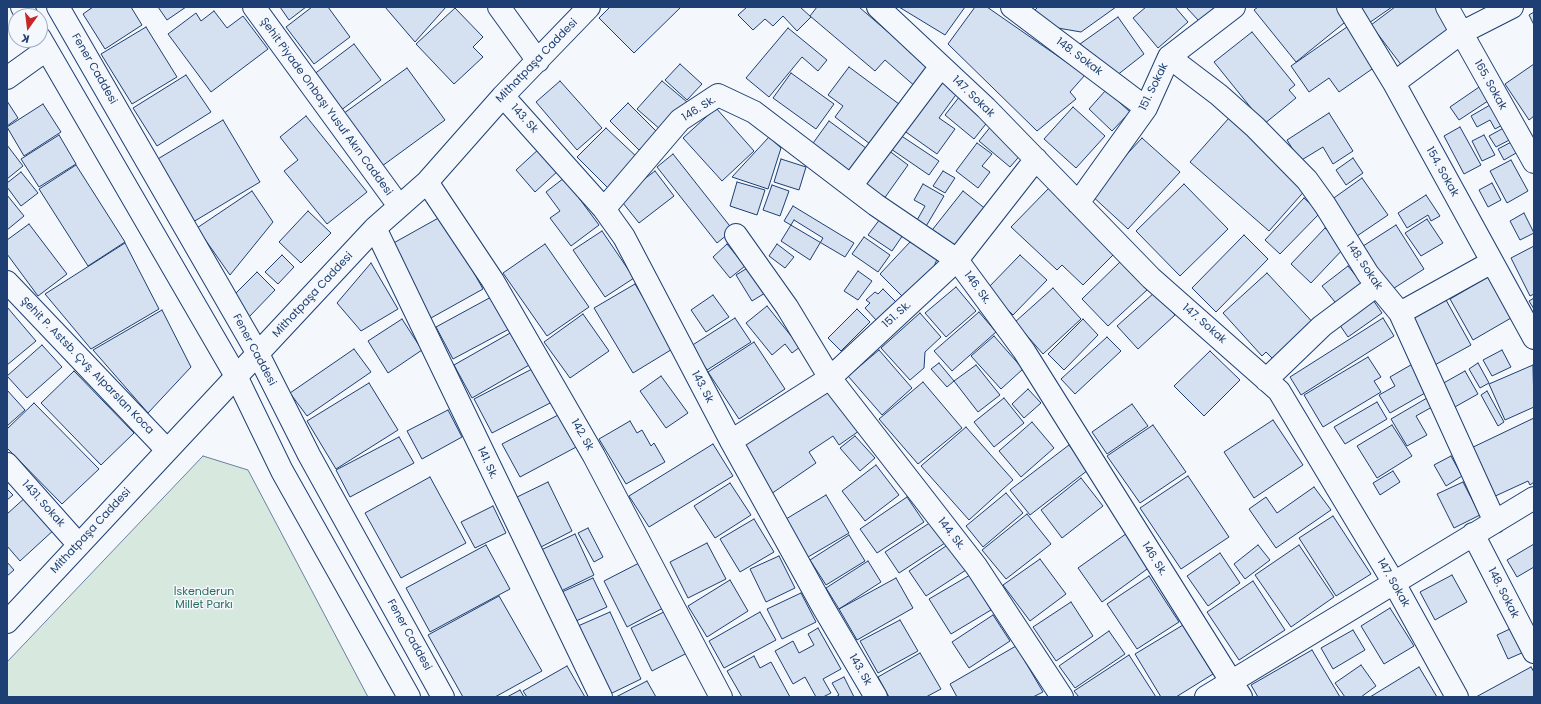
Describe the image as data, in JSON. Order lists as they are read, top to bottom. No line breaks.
{"streets":{"street":["148. Sokak","Mithatpaşa Caddesi","Fener Caddesi","165. Sokak","151. Sokak","147. Sokak","Şehit Piyade Onbaşı Yusuf Akın Caddesi","146. Sk.","143. Sk","154. Sokak","151. Sk.","Şehit P. Astsb. Çvş. Alparslan Koca","142. Sk","141. Sk.","1431. Sokak","144. Sk."]},"crossings":[["148. Sokak","151. Sokak"],["Mithatpaşa Caddesi","Fener Caddesi"],["Mithatpaşa Caddesi","Şehit Piyade Onbaşı Yusuf Akın Caddesi"],["Mithatpaşa Caddesi","143. Sk"],["Mithatpaşa Caddesi","Şehit P. Astsb. Çvş. Alparslan Koca"],["Mithatpaşa Caddesi","142. Sk"],["Mithatpaşa Caddesi","141. Sk."],["Mithatpaşa Caddesi","1431. Sokak"],["151. Sokak","147. Sokak"],["147. Sokak","151. Sk."],["146. Sk.","143. Sk"],["146. Sk.","151. Sk."],["143. Sk","151. Sk."],["151. Sk.","144. Sk."]],"parks":["İskenderun Millet Parkı"],"north":"bottom"}
